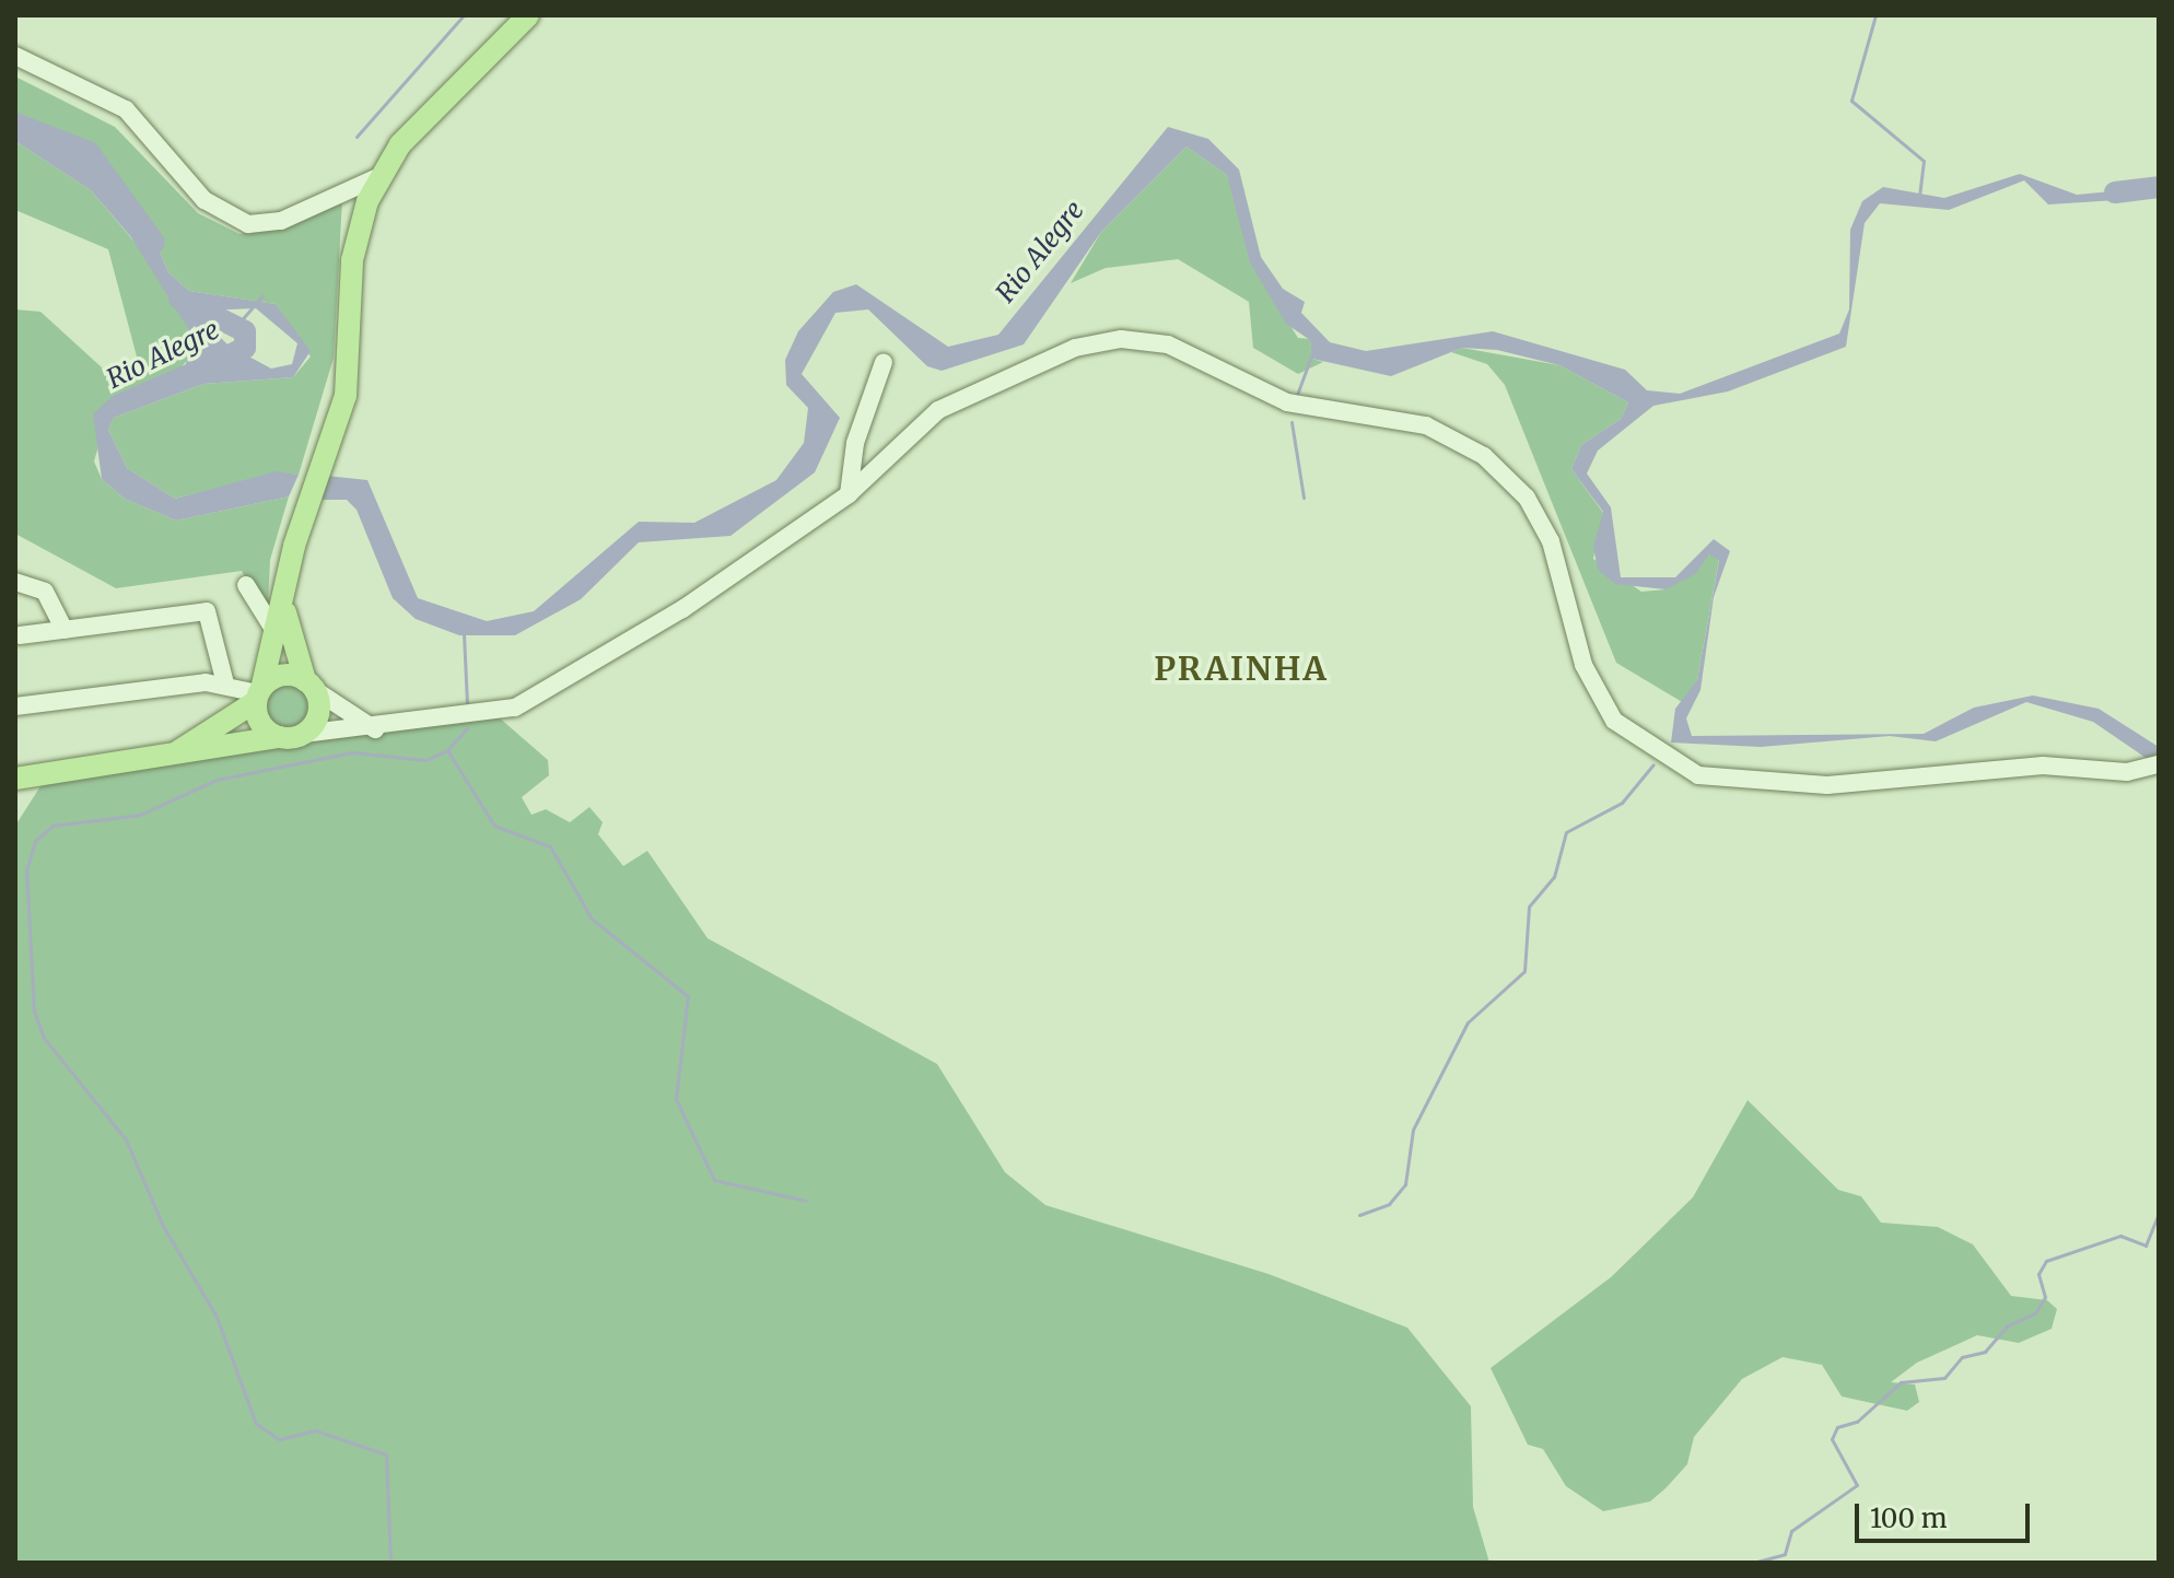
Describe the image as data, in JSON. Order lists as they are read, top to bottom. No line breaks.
{"districts":["PRAINHA"],"water":["Rio Alegre"],"scale_bar":"100 m"}
